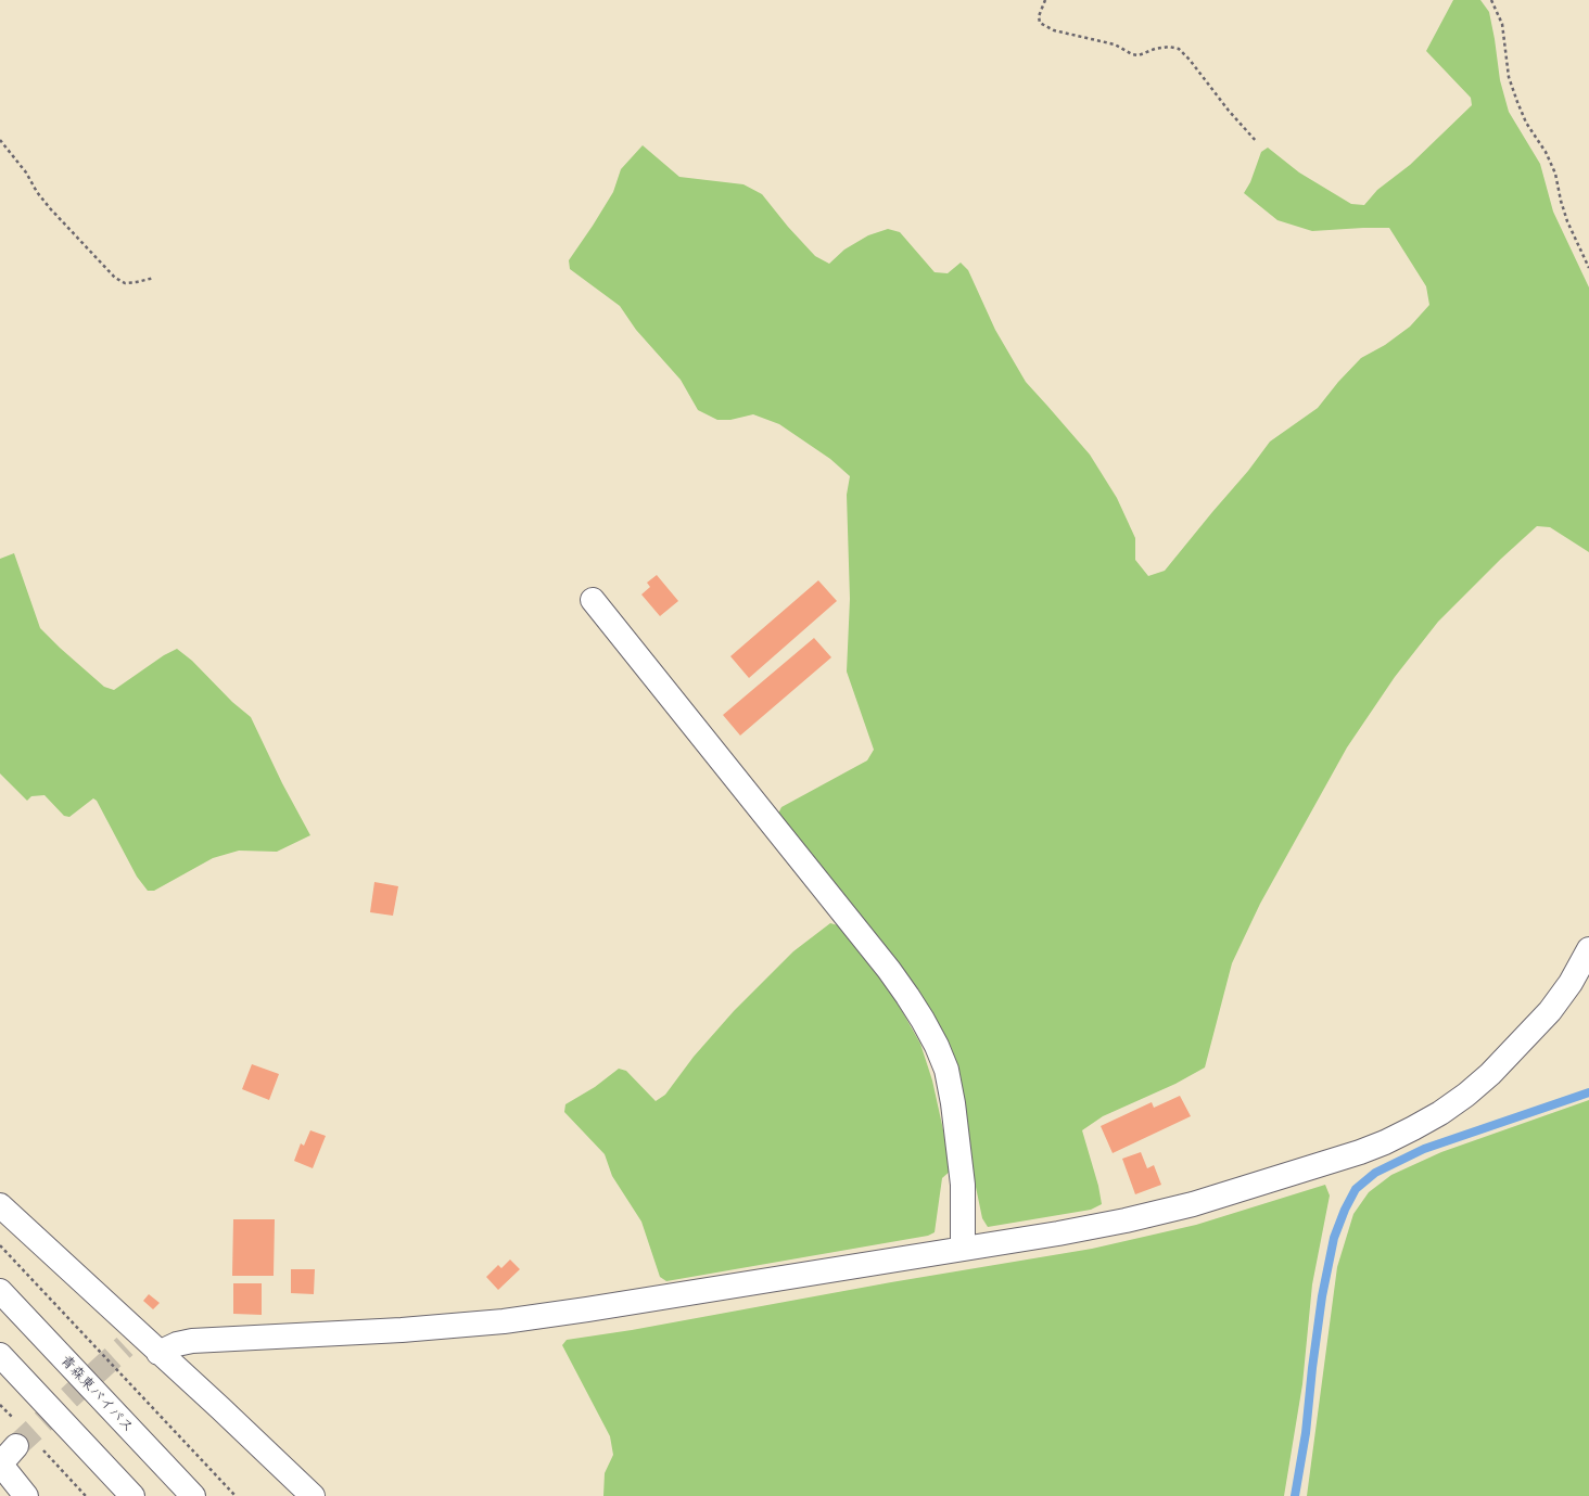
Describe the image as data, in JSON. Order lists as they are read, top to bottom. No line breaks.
{"streets":{"main road":["青森東バイパス"]}}
